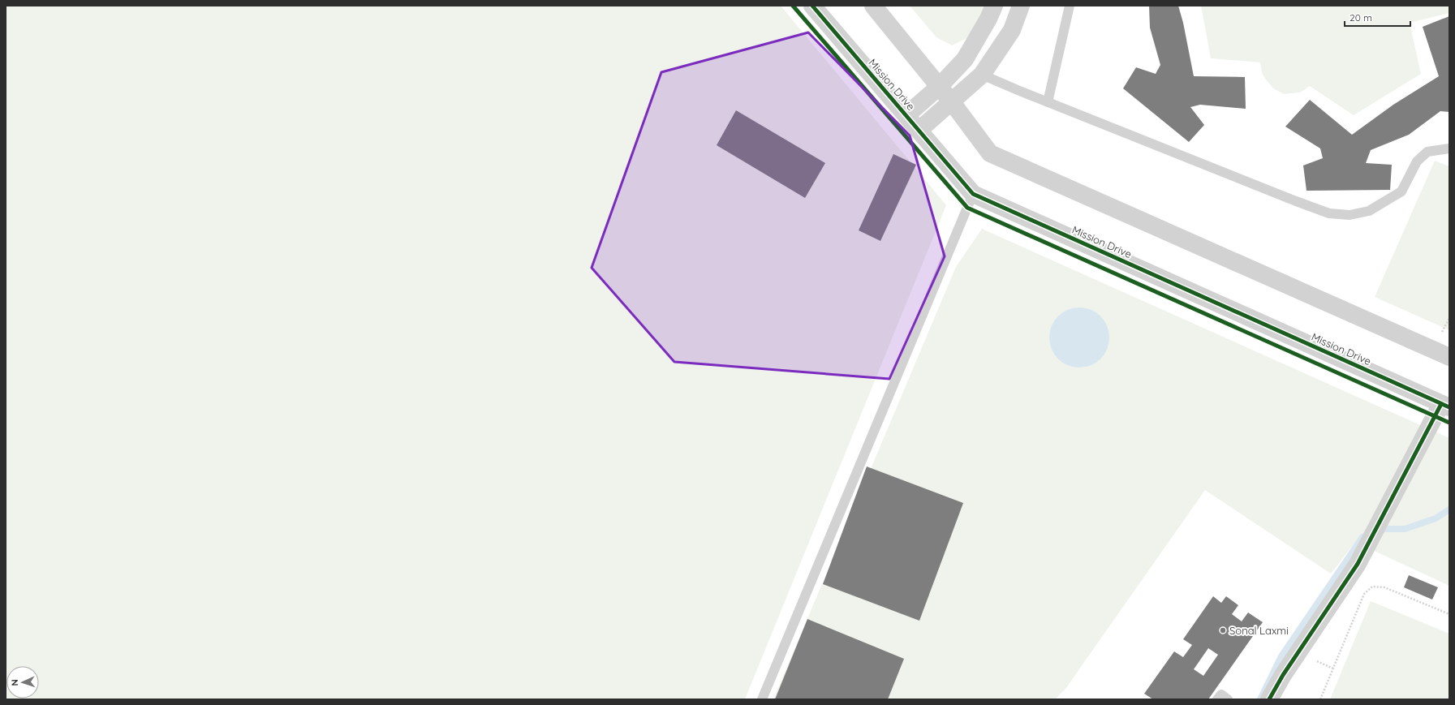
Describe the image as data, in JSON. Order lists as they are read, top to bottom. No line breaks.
{"streets":{"street":["Mission Drive"]},"places":["Sonal Laxmi"],"scale_bar":"20 m","north":"left"}
